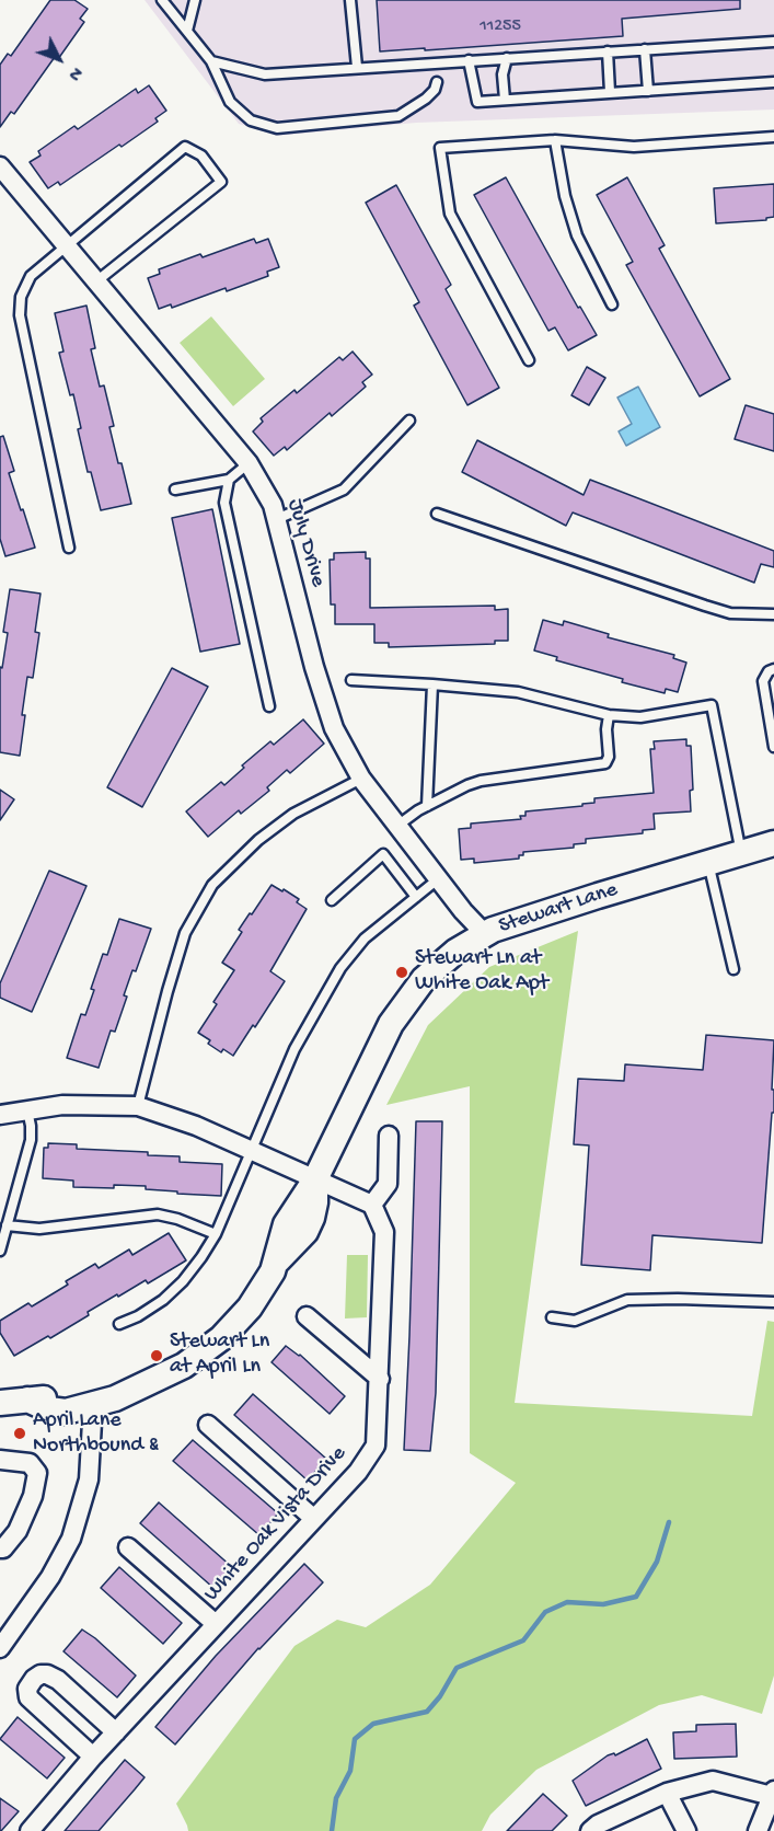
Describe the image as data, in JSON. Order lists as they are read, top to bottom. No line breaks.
{"streets":{"street":["July Drive","Stewart Lane","White Oak Vista Drive"]},"crossings":[["July Drive","Stewart Lane"]],"places":["Stewart Ln at White Oak Apt","Stewart Ln at April Ln","April Lane Northbound &"],"house_numbers":["11255"],"north":"bottom right"}
